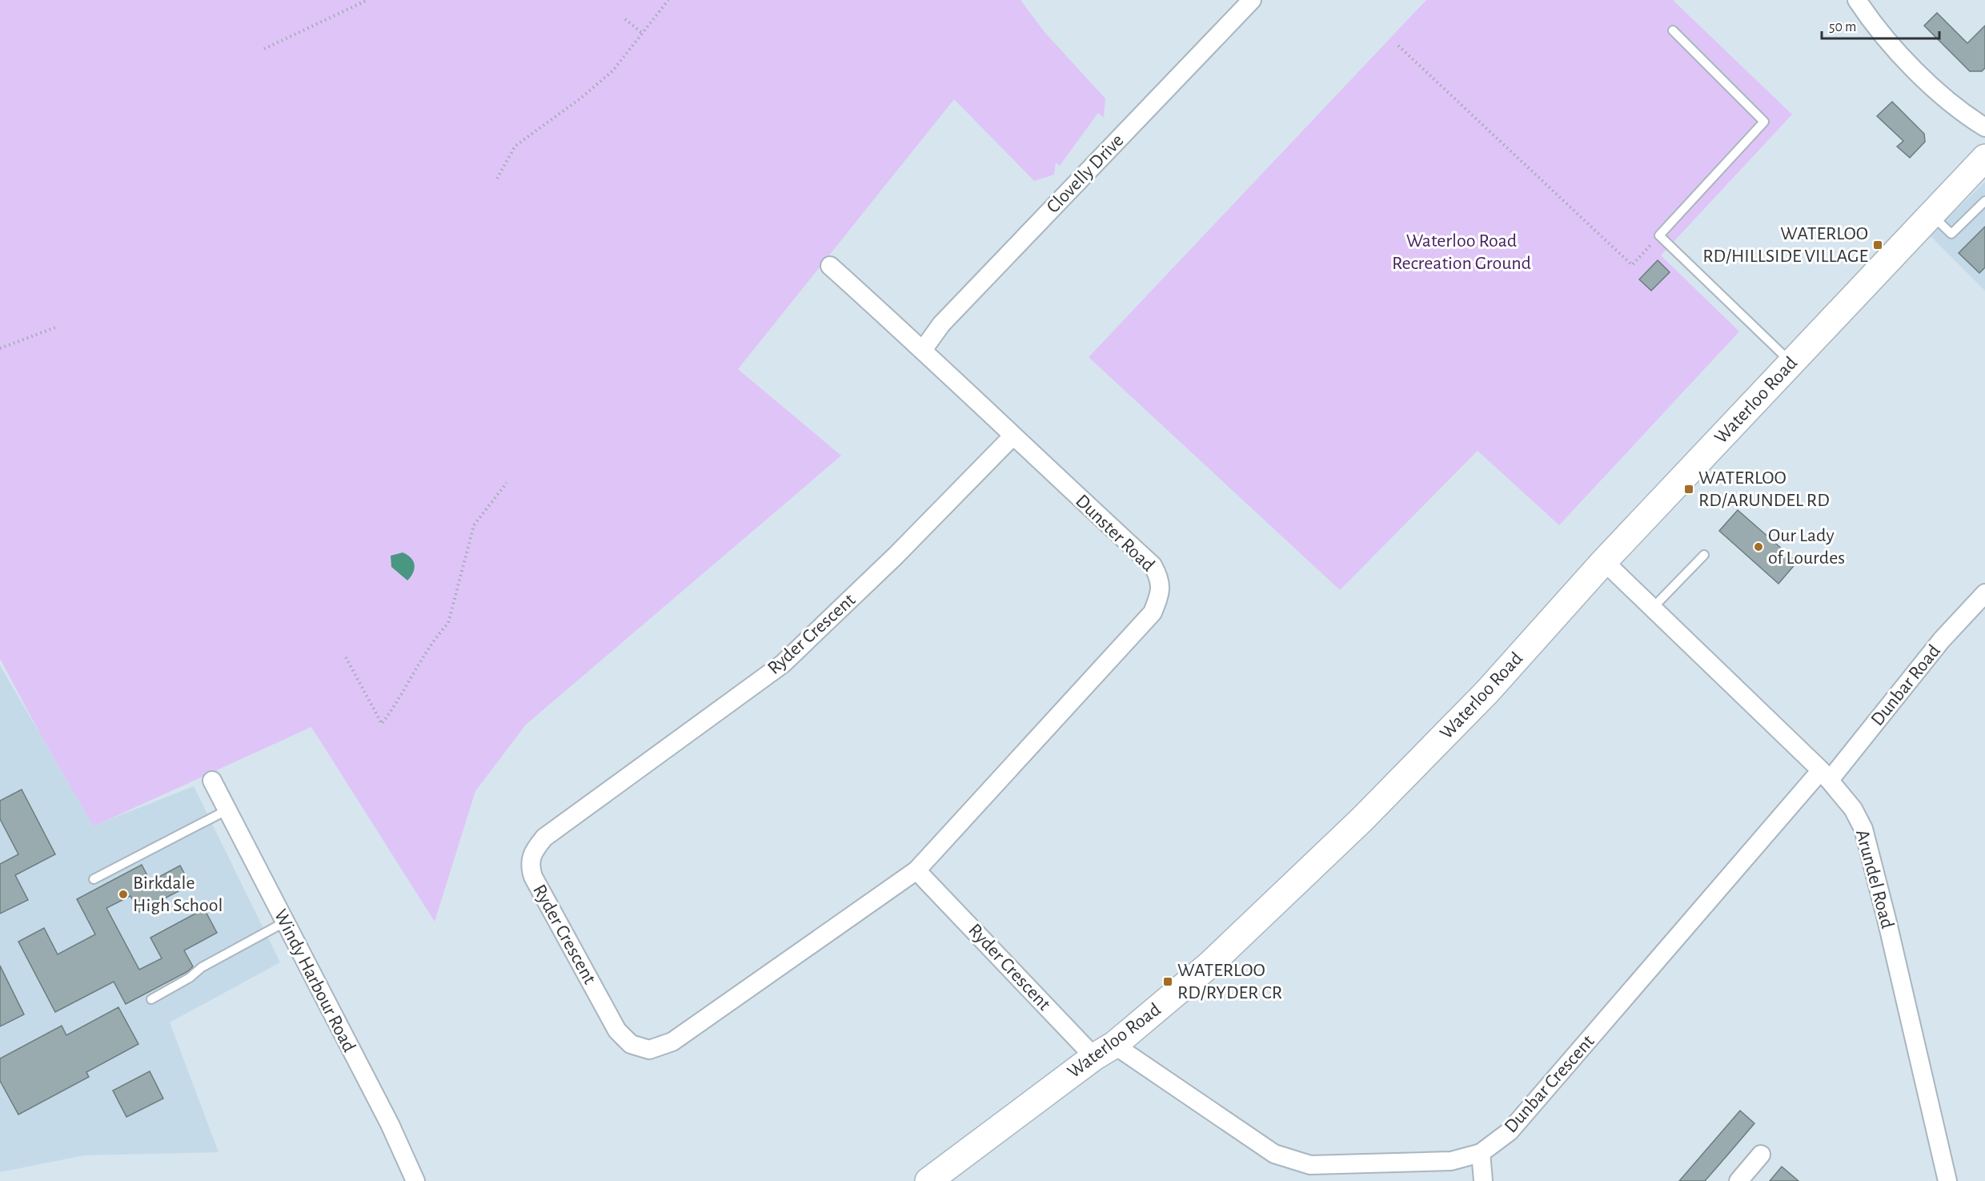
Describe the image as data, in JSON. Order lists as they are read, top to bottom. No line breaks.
{"streets":{"highway":["Waterloo Road"],"street":["Clovelly Drive","Dunster Road","Ryder Crescent","Dunbar Road","Arundel Road","Windy Harbour Road","Dunbar Crescent"]},"crossings":[["Clovelly Drive","Dunster Road"],["Waterloo Road","Ryder Crescent"],["Waterloo Road","Arundel Road"],["Waterloo Road","Dunbar Crescent"],["Dunster Road","Ryder Crescent"],["Ryder Crescent","Dunbar Crescent"],["Dunbar Road","Arundel Road"],["Dunbar Road","Dunbar Crescent"],["Arundel Road","Dunbar Crescent"]],"parks":["Waterloo Road Recreation Ground"],"places":{"transit":["WATERLOO RD/HILLSIDE VILLAGE","WATERLOO RD/ARUNDEL RD","WATERLOO RD/RYDER CR"],"other":["Our Lady of Lourdes","Birkdale High School"]},"scale_bar":"50 m"}
